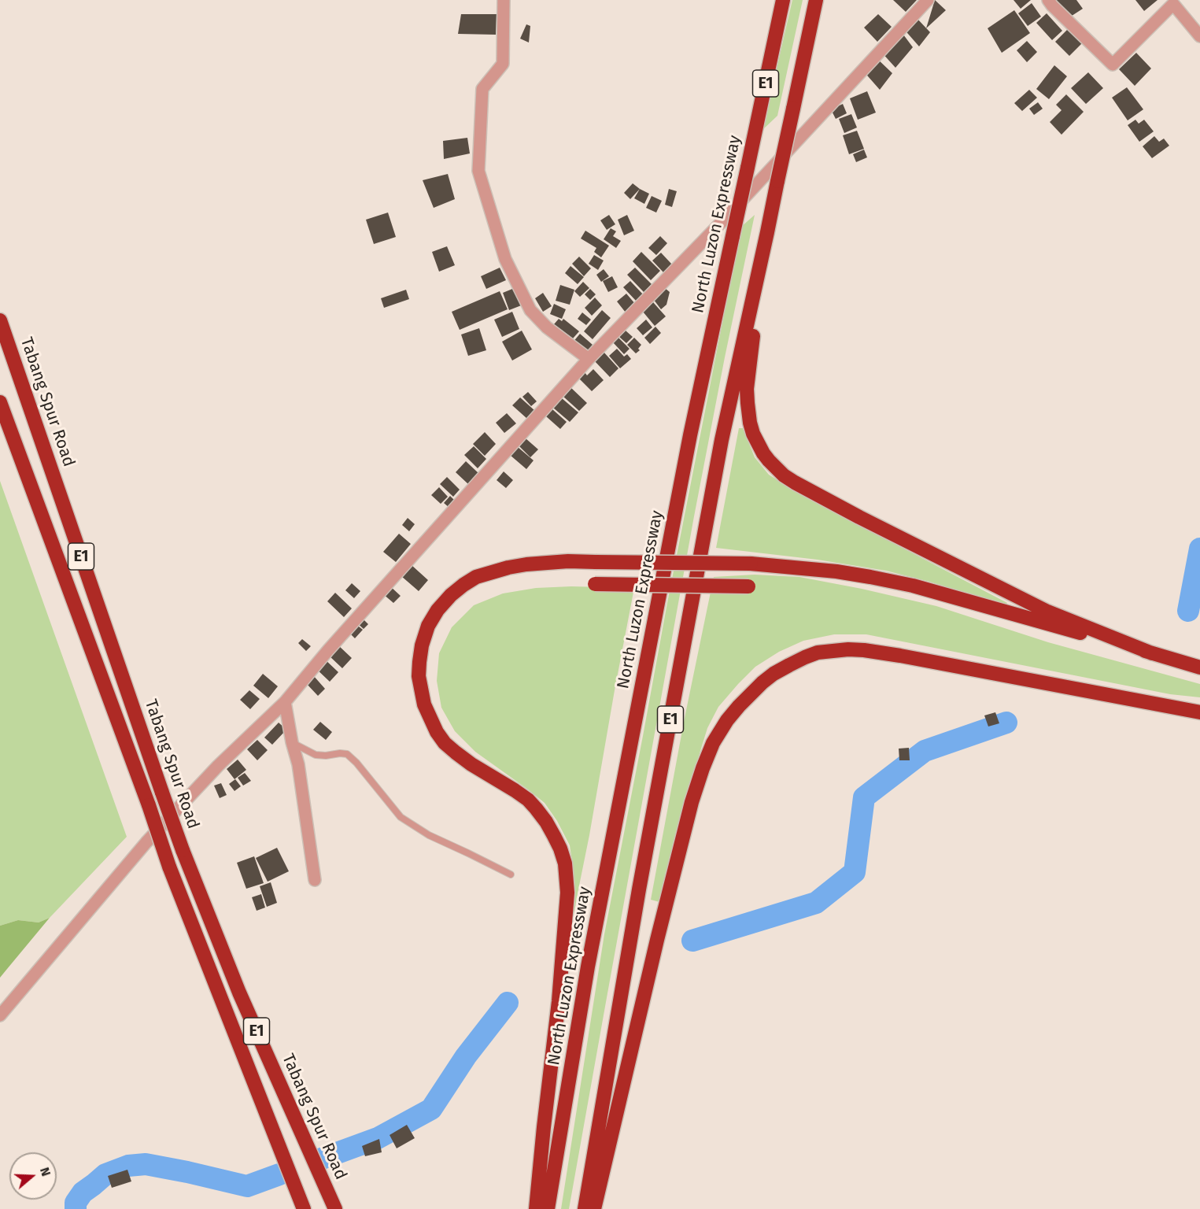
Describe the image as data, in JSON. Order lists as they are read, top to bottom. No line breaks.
{"streets":{"highway":["E1","North Luzon Expressway","Tabang Spur Road"]},"north":"right"}
